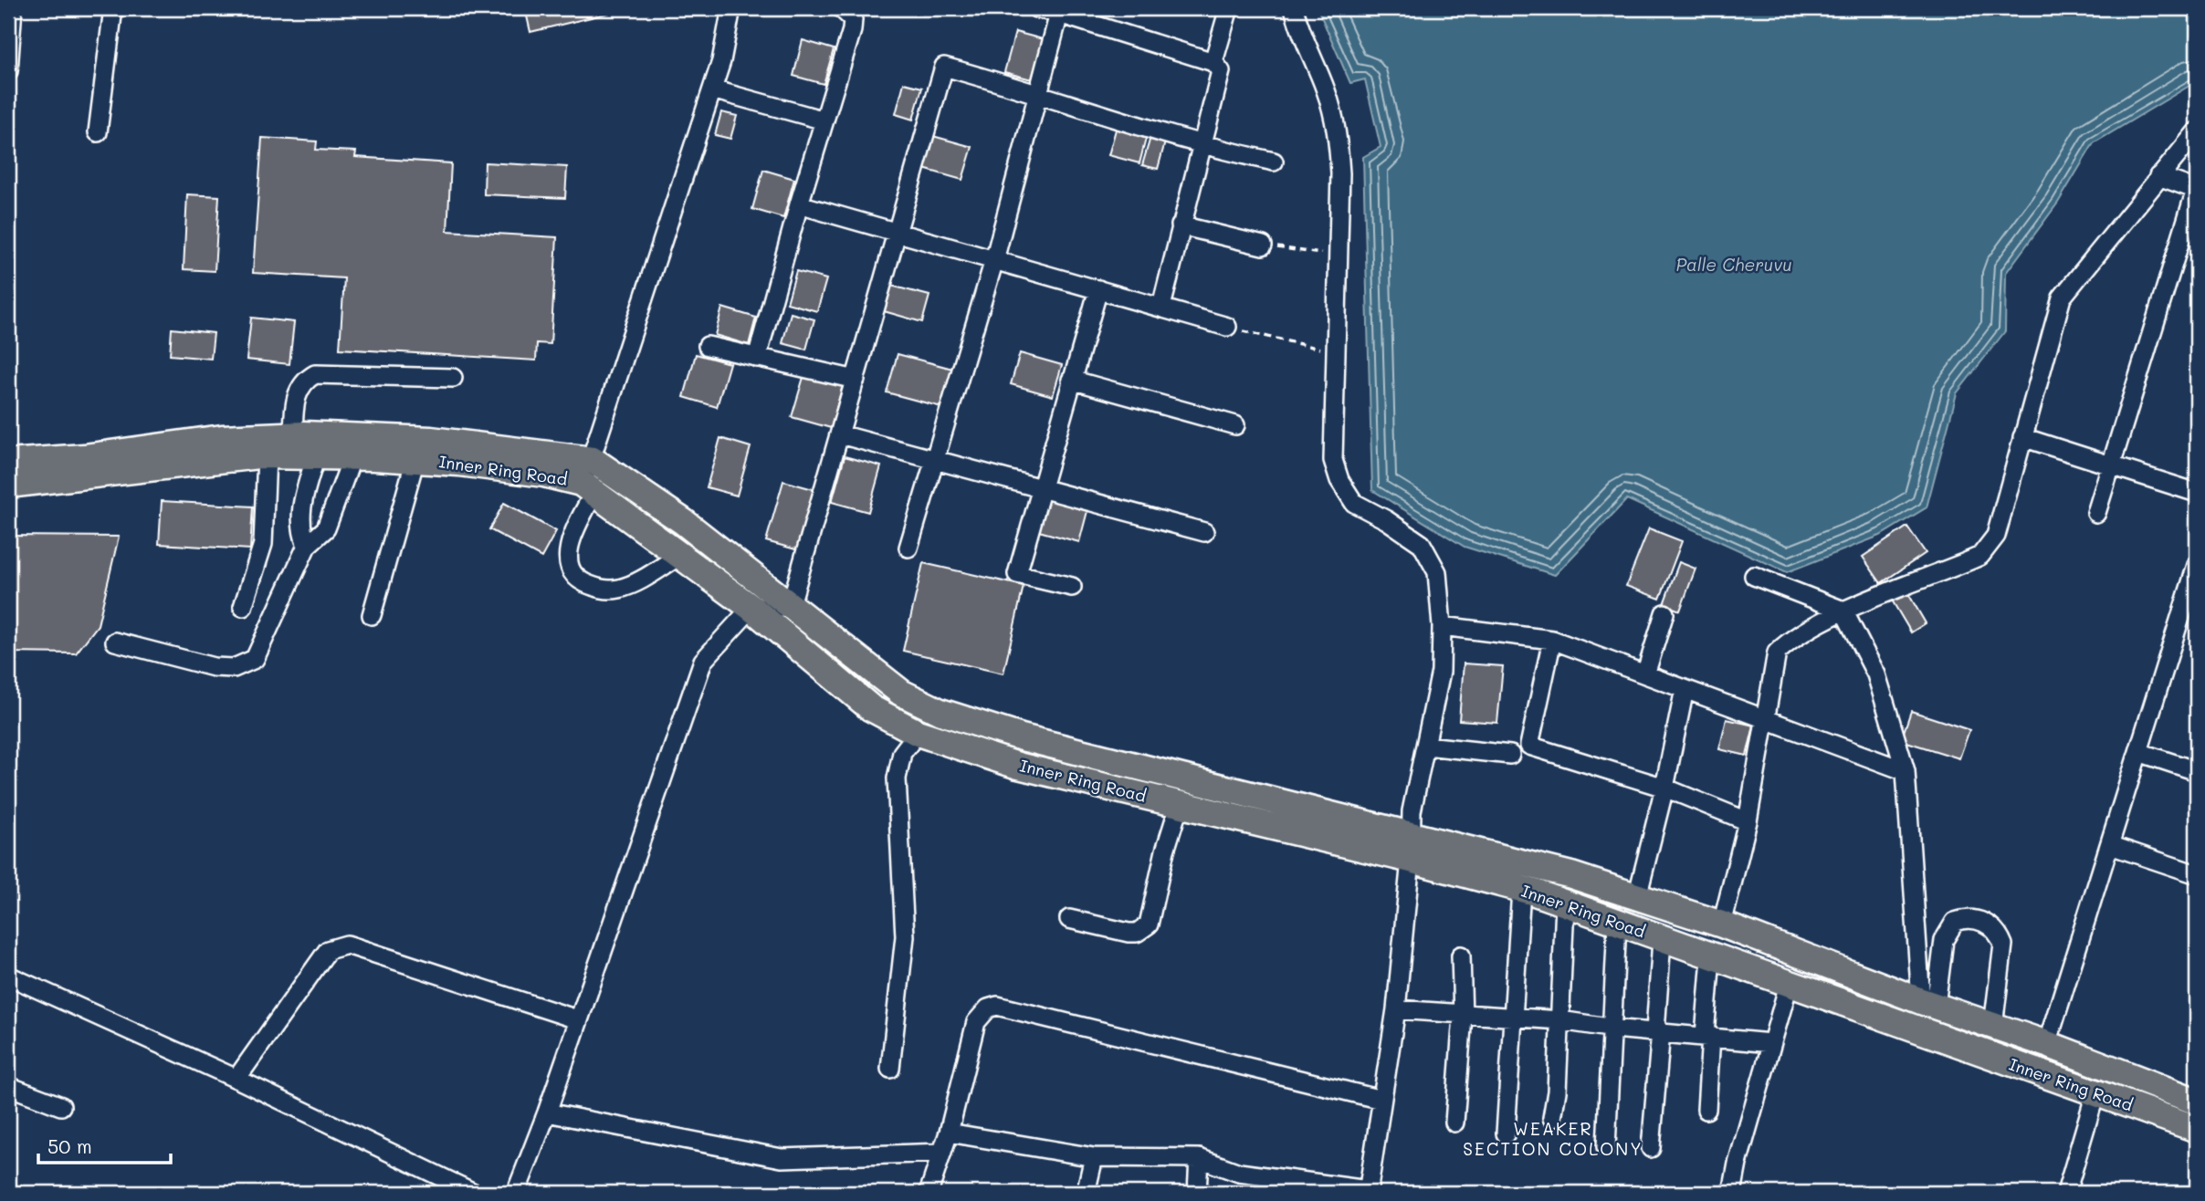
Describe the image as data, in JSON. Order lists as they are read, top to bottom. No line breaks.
{"streets":{"highway":["Inner Ring Road"]},"districts":["WEAKER SECTION COLONY"],"water":["Palle Cheruvu"],"scale_bar":"50 m"}
